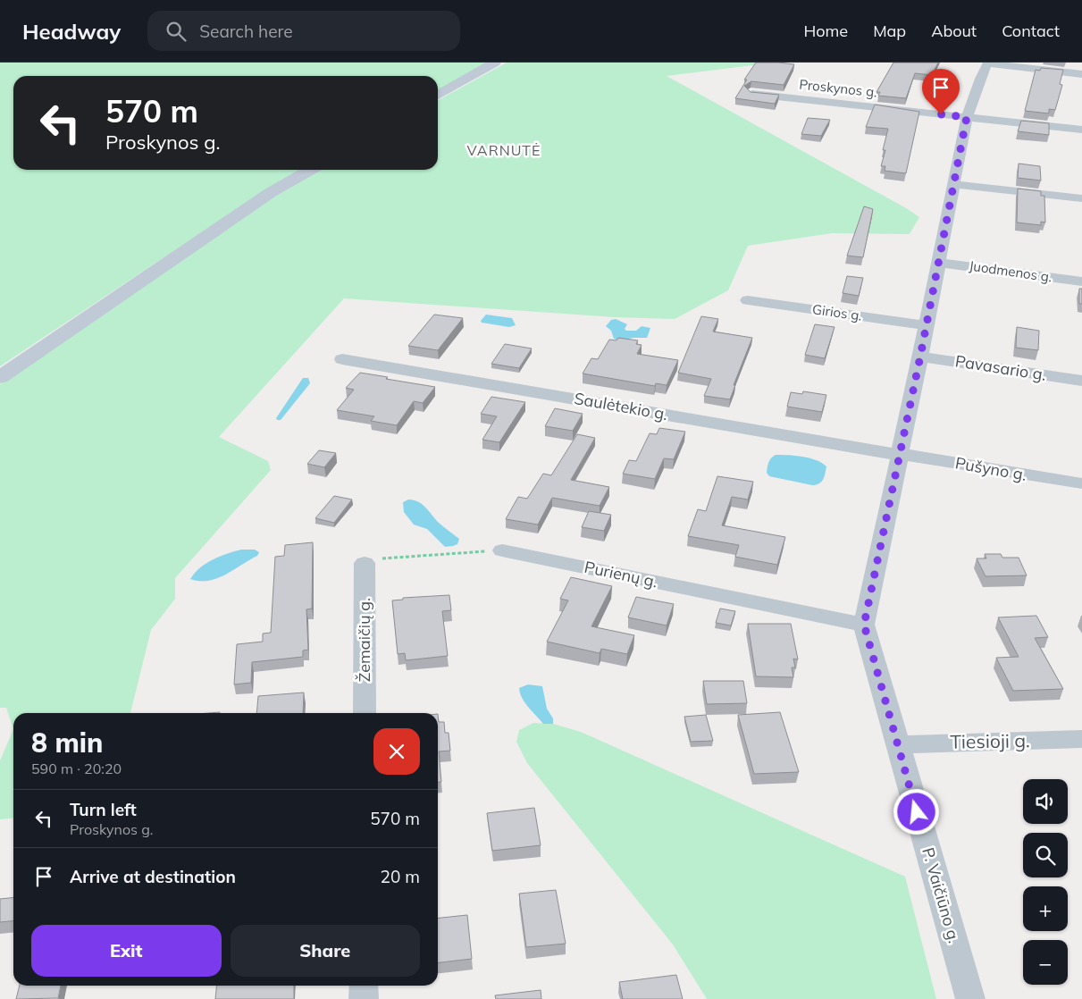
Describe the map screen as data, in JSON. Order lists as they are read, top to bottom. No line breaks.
{"streets":{"street":["Proskynos g.","Juodmenos g.","Girios g.","Pavasario g.","Saulėtekio g.","Pušyno g.","Purienų g.","Žemaičių g.","Tiesioji g.","P. Vaičiūno g."]},"crossings":[["Proskynos g.","P. Vaičiūno g."],["Juodmenos g.","P. Vaičiūno g."],["Girios g.","P. Vaičiūno g."],["Pavasario g.","P. Vaičiūno g."],["Saulėtekio g.","Pušyno g."],["Saulėtekio g.","P. Vaičiūno g."],["Pušyno g.","P. Vaičiūno g."],["Purienų g.","P. Vaičiūno g."],["Tiesioji g.","P. Vaičiūno g."]],"districts":["VARNUTĖ"],"page":{"header":"Headway","search":"Search here","nav":["Home","Map","About","Contact"],"turn":["570 m","Proskynos g."],"heading":["8 min","590 m · 20:20"],"map_buttons":["+","−"],"list":[{"name":"Turn left","note":"Proskynos g.","value":"570 m"},{"name":"Arrive at destination","value":"20 m"}],"buttons":["Exit","Share"]}}
